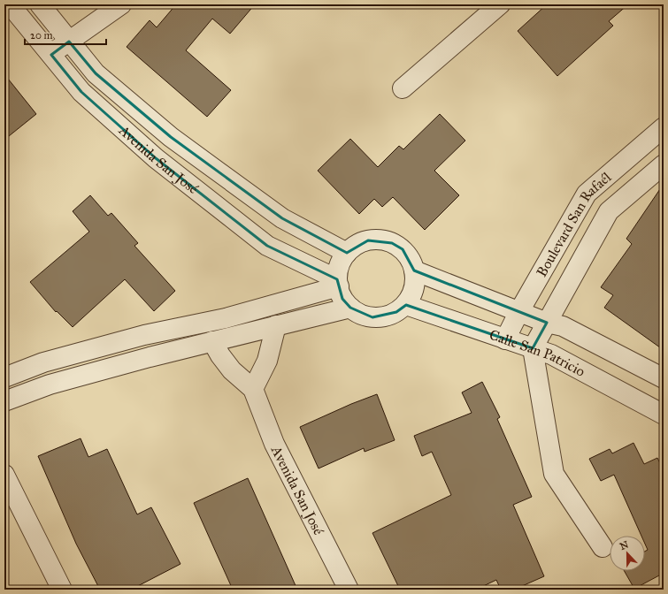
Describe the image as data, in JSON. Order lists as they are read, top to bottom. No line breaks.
{"streets":{"street":["Avenida San José","Boulevard San Rafaél","Calle San Patricio"]},"crossings":[["Avenida San José","Calle San Patricio"],["Boulevard San Rafaél","Calle San Patricio"]],"scale_bar":"20 m","north":"top"}
